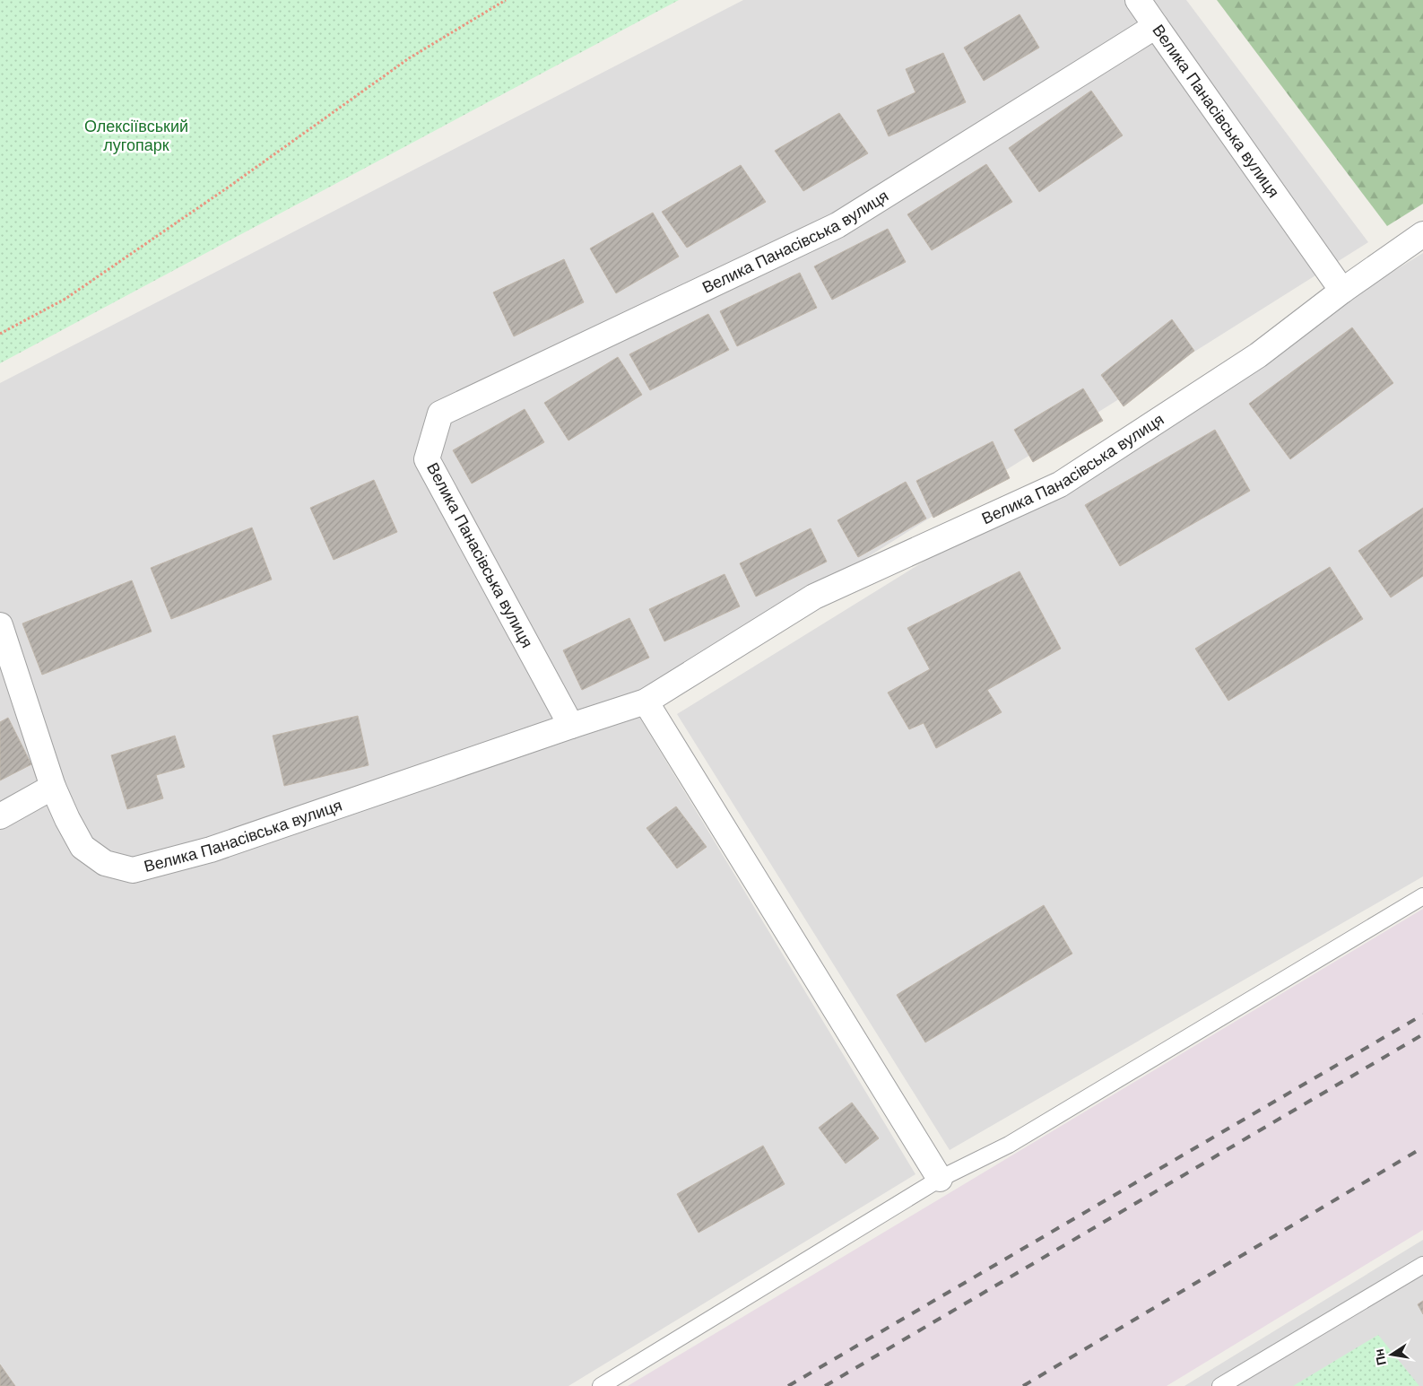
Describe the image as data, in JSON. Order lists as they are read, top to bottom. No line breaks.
{"streets":{"street":["Велика Панасівська вулиця"]},"parks":["Олексіївський лугопарк"],"north":"left"}
